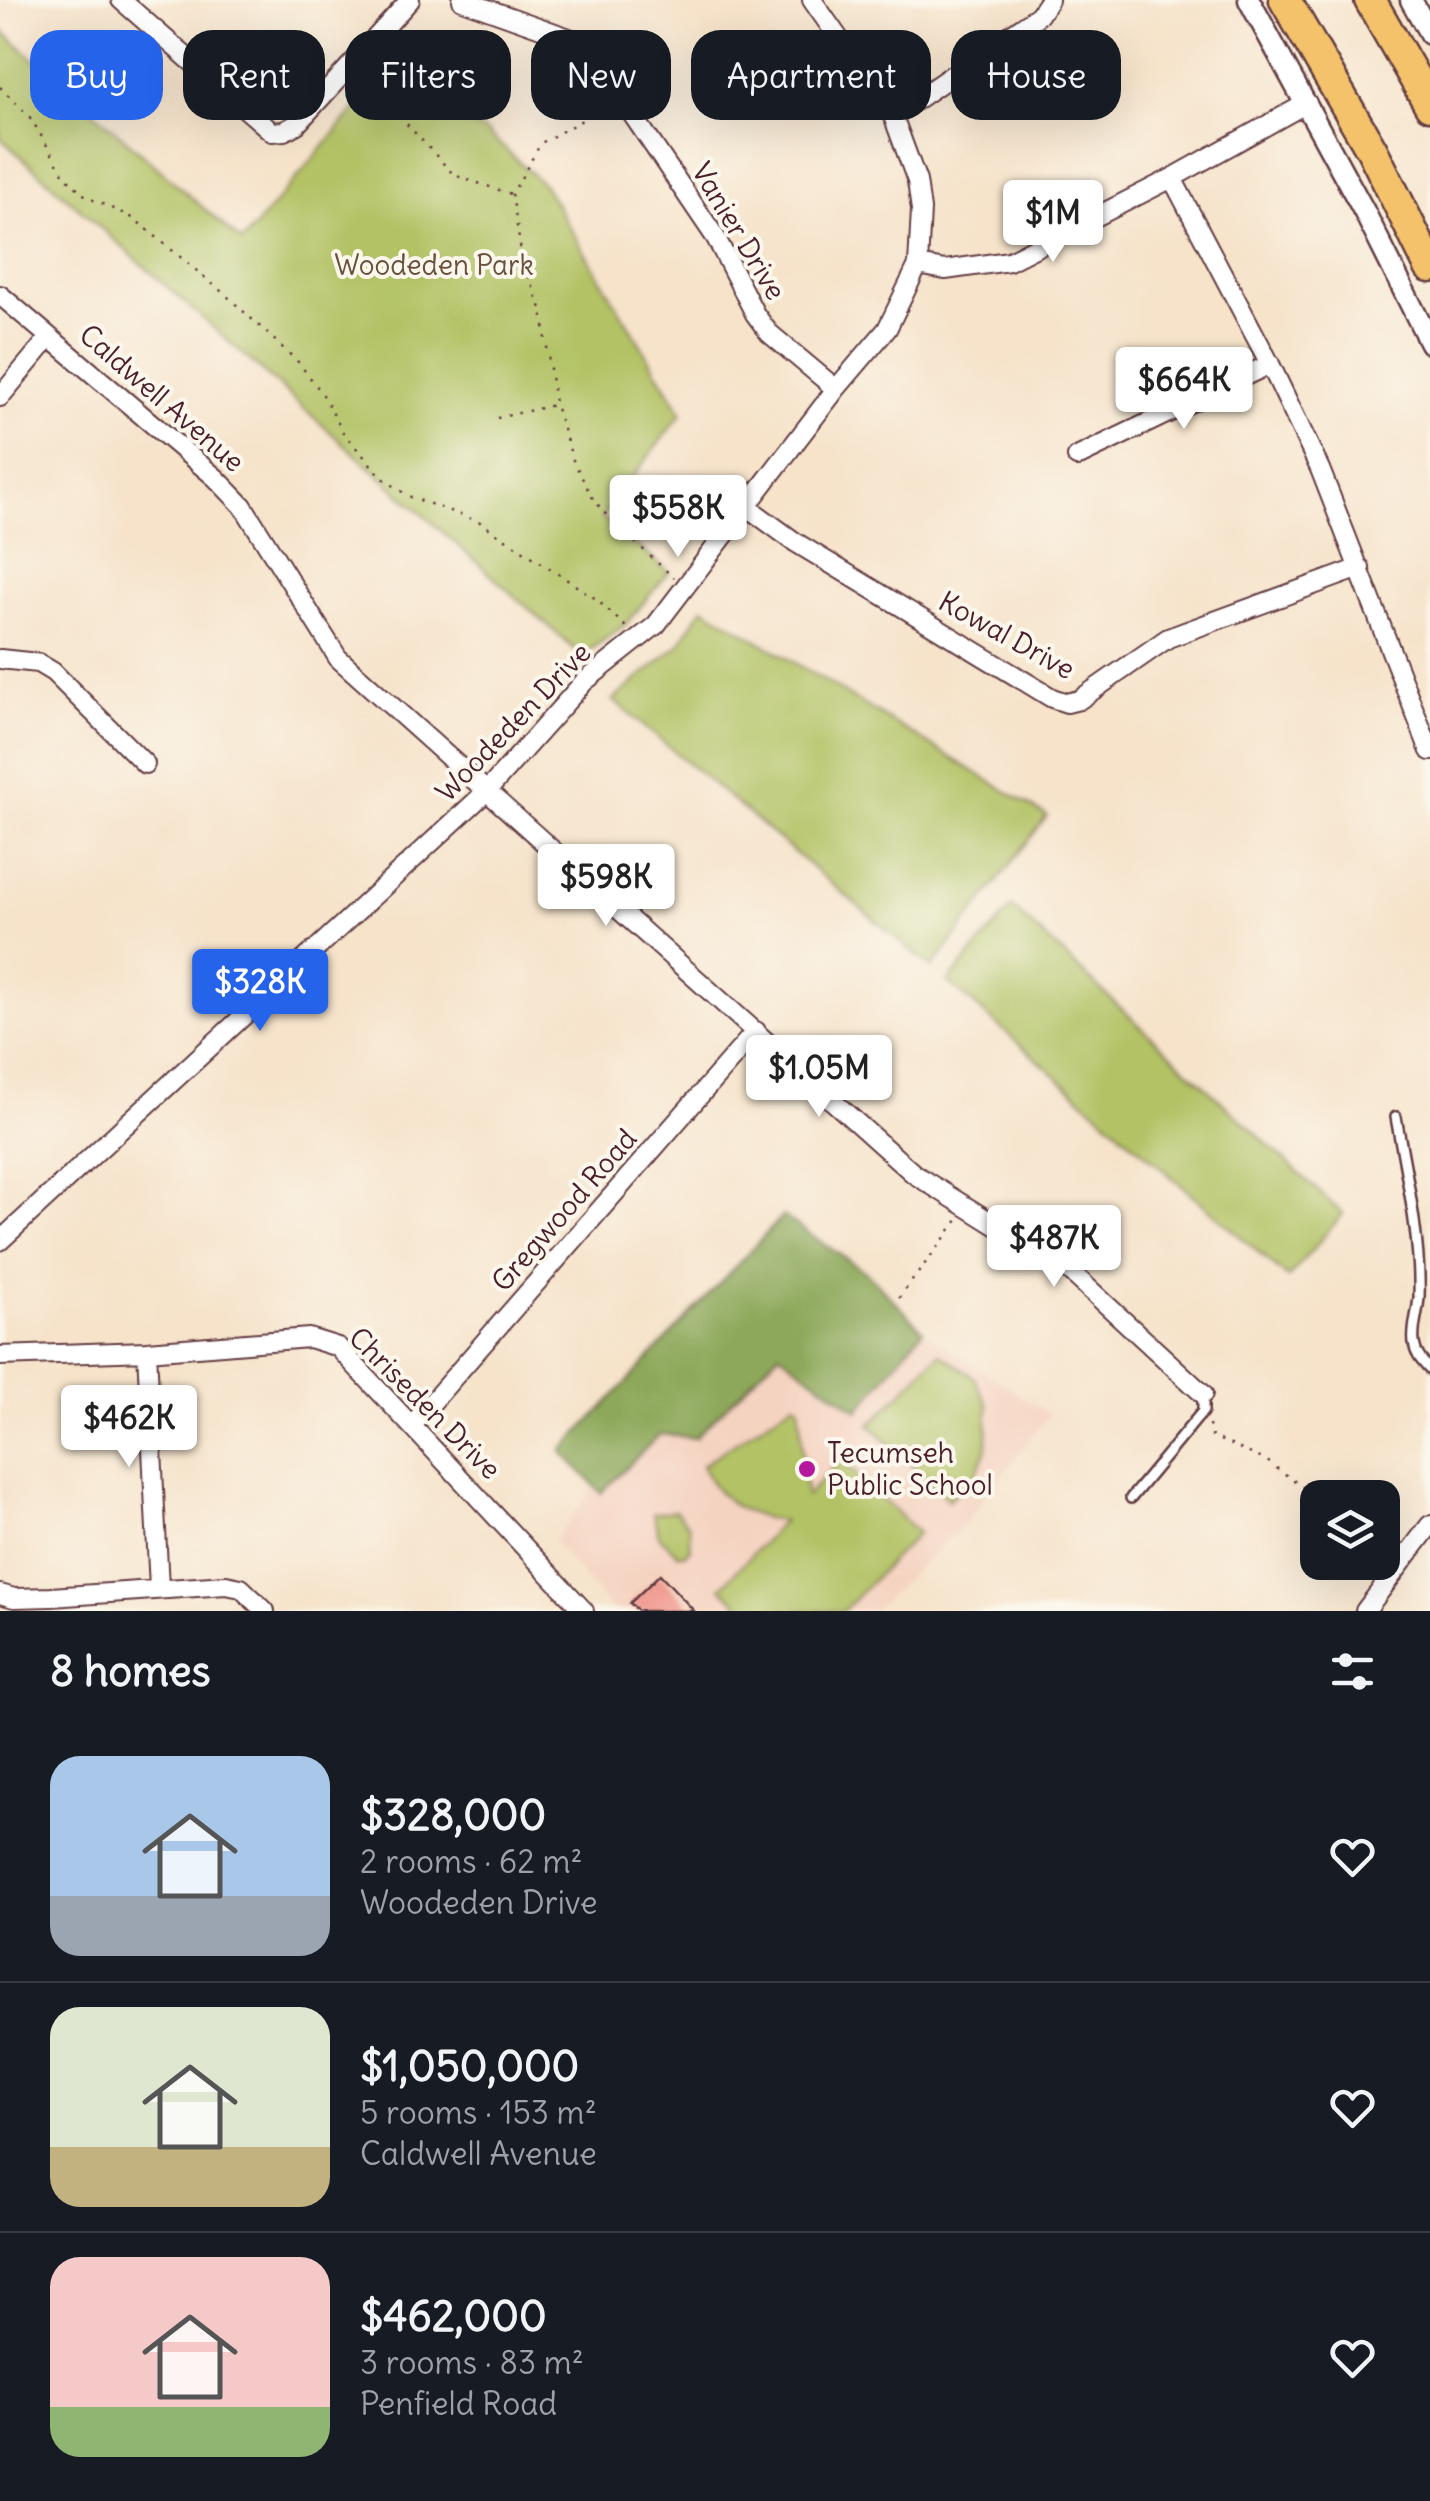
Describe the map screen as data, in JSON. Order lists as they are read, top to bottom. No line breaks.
{"streets":{"street":["Vanier Drive","Caldwell Avenue","Kowal Drive","Woodeden Drive","Gregwood Road","Chriseden Drive"]},"crossings":[["Vanier Drive","Woodeden Drive"],["Caldwell Avenue","Woodeden Drive"],["Caldwell Avenue","Gregwood Road"],["Kowal Drive","Woodeden Drive"],["Gregwood Road","Chriseden Drive"]],"parks":["Woodeden Park"],"places":["Tecumseh Public School"],"page":{"chip":["Buy","Rent","Filters","New","Apartment","House"],"price":["$1M","$664K","$558K","$598K","$328K","$1.05M","$487K","$462K"],"heading":"8 homes","list":[{"name":"$328,000","note":"2 rooms · 62 m² · Woodeden Drive"},{"name":"$1,050,000","note":"5 rooms · 153 m² · Caldwell Avenue"},{"name":"$462,000","note":"3 rooms · 83 m² · Penfield Road"}]}}
